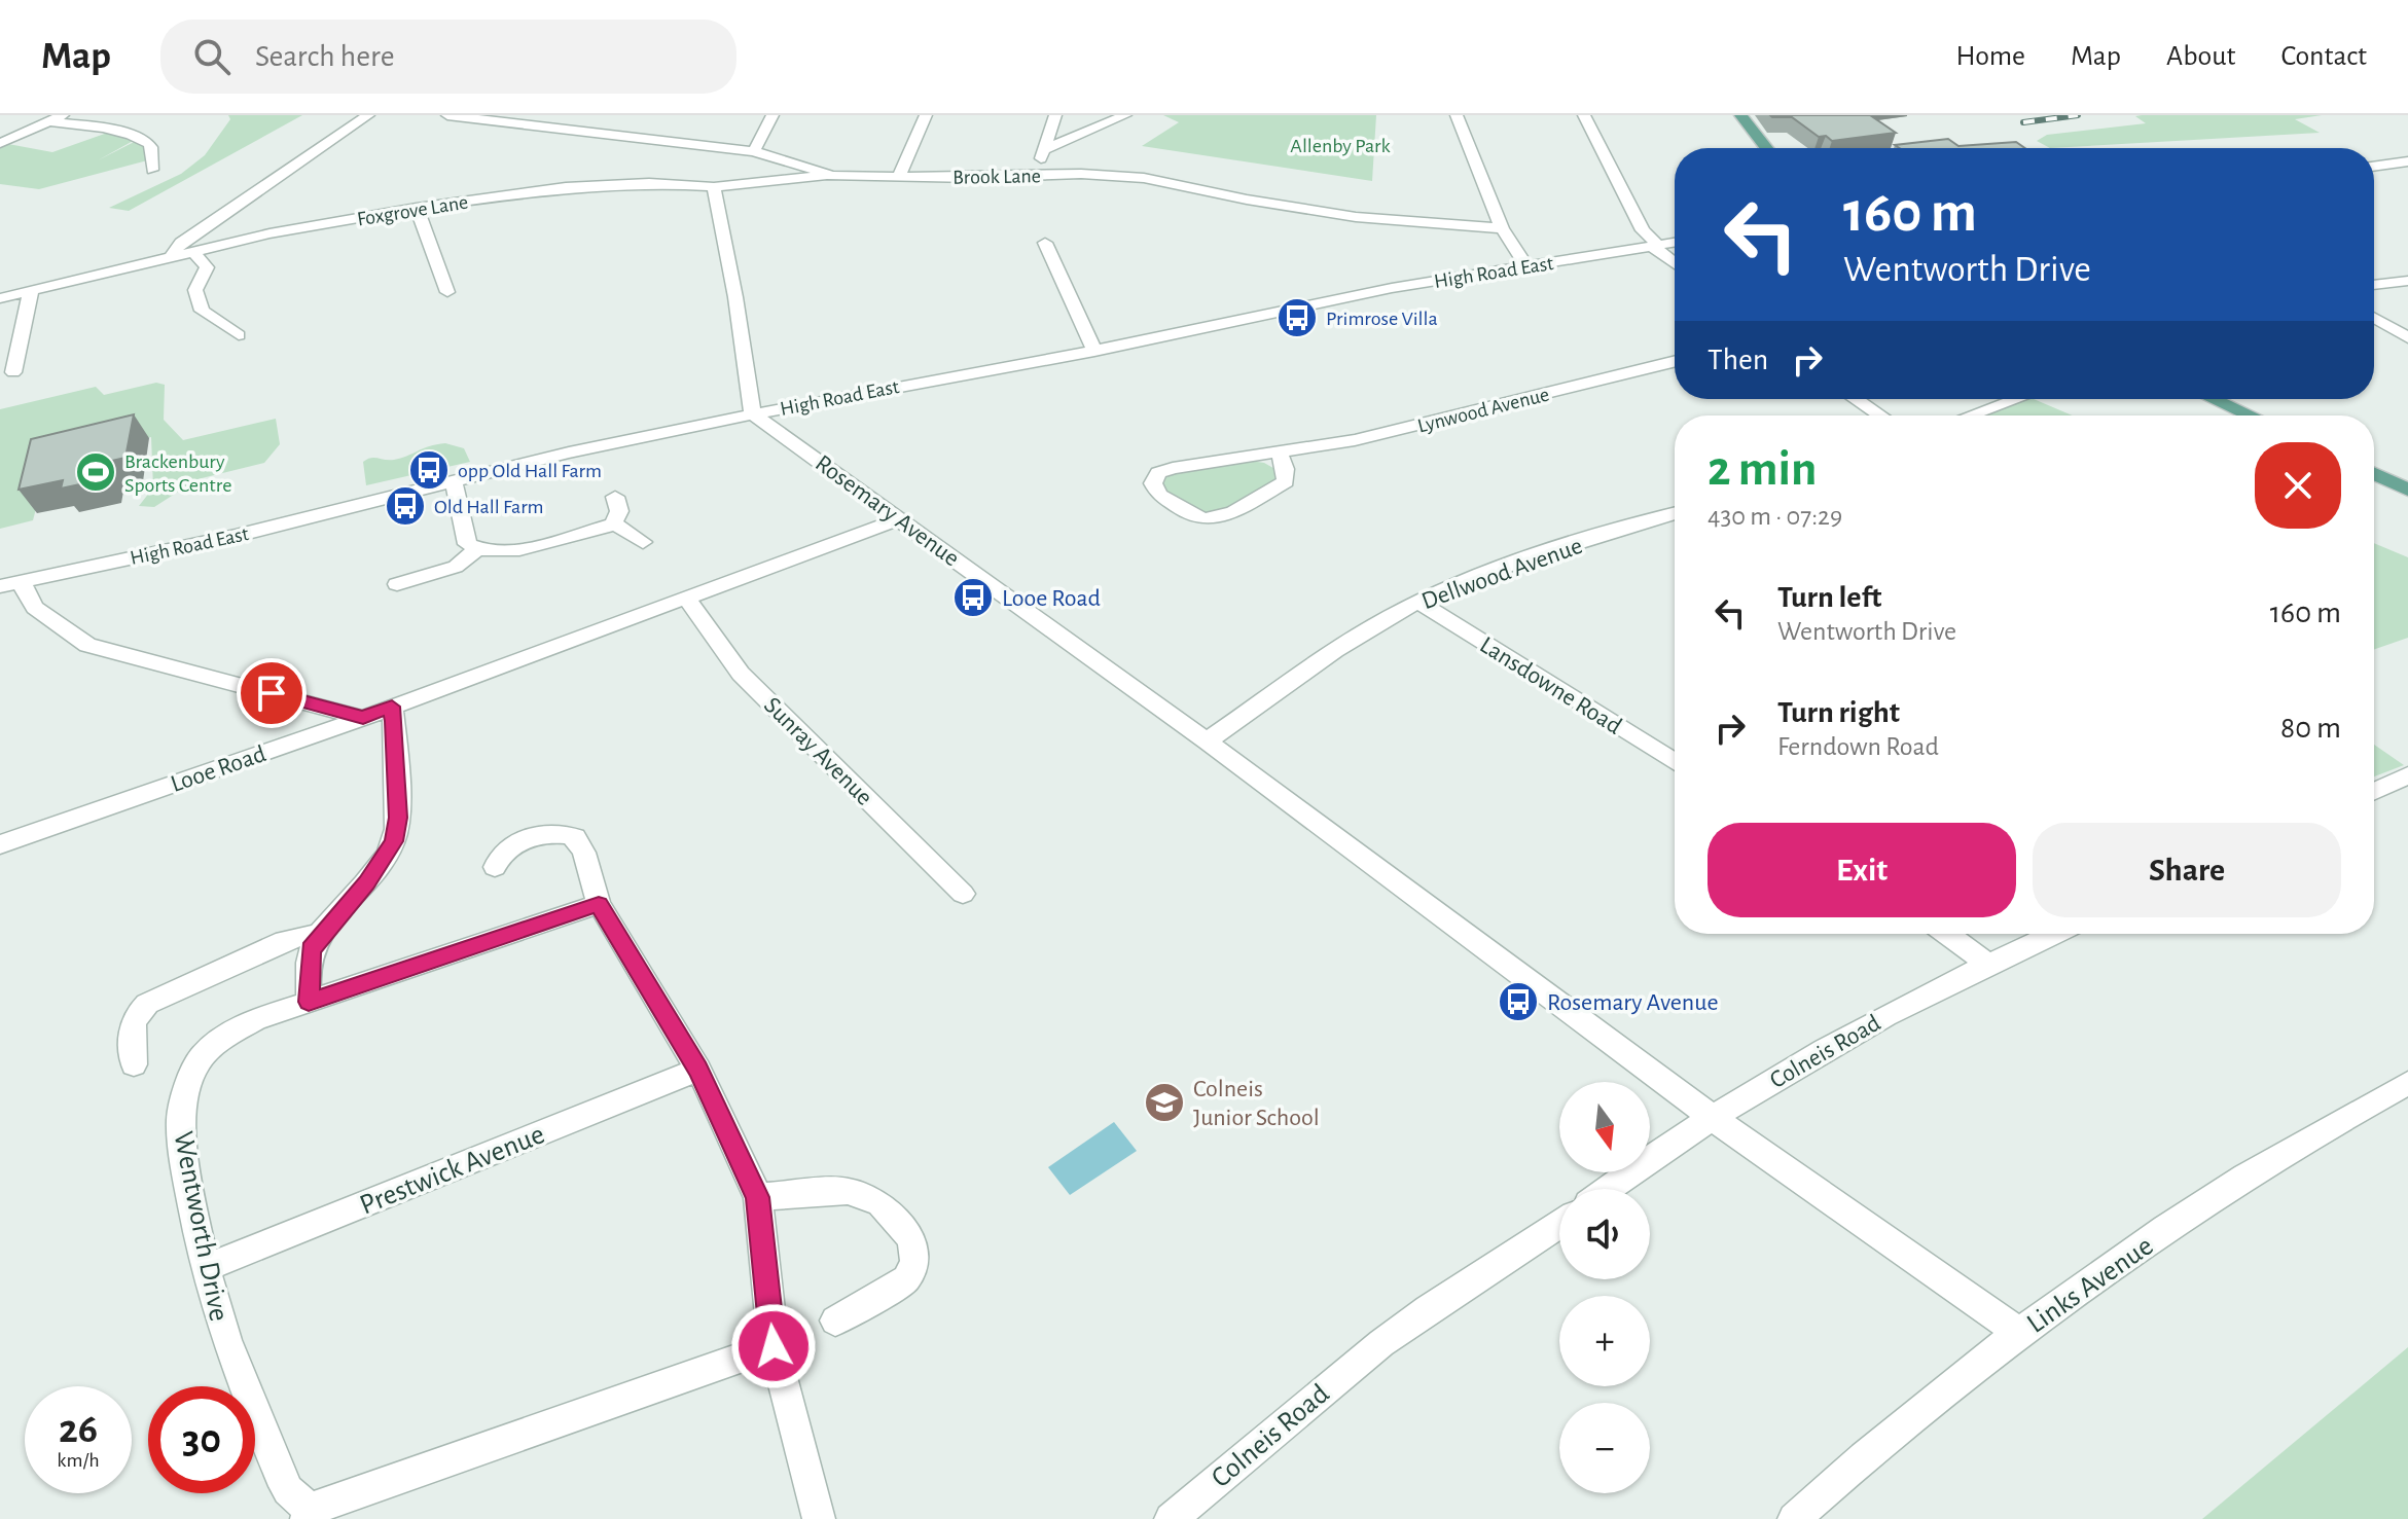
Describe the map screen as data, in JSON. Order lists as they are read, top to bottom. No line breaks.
{"streets":{"street":["Brook Lane","Foxgrove Lane","High Road East","Lynwood Avenue","Rosemary Avenue","Dellwood Avenue","Lansdowne Road","Sunray Avenue","Looe Road","Colneis Road","Prestwick Avenue","Wentworth Drive","Links Avenue"]},"crossings":[["Brook Lane","Foxgrove Lane"],["High Road East","Rosemary Avenue"],["Rosemary Avenue","Dellwood Avenue"],["Rosemary Avenue","Looe Road"],["Rosemary Avenue","Colneis Road"],["Rosemary Avenue","Links Avenue"],["Dellwood Avenue","Lansdowne Road"],["Sunray Avenue","Looe Road"],["Prestwick Avenue","Wentworth Drive"]],"parks":["Allenby Park"],"places":{"bus stop":["Primrose Villa","opp Old Hall Farm","Old Hall Farm","Looe Road","Rosemary Avenue"],"sports":["Brackenbury Sports Centre"],"school or university":["Colneis Junior School"]},"north":"bottom","page":{"header":"Map","search":"Search here","nav":["Home","Map","About","Contact"],"turn":["160 m","Wentworth Drive"],"then":"Then","heading":["2 min","430 m · 07:29"],"list":[{"name":"Turn left","note":"Wentworth Drive","value":"160 m"},{"name":"Turn right","note":"Ferndown Road","value":"80 m"}],"buttons":["Exit","Share"],"map_buttons":["+","−"],"speed":"26 km/h","limit":"30"}}
